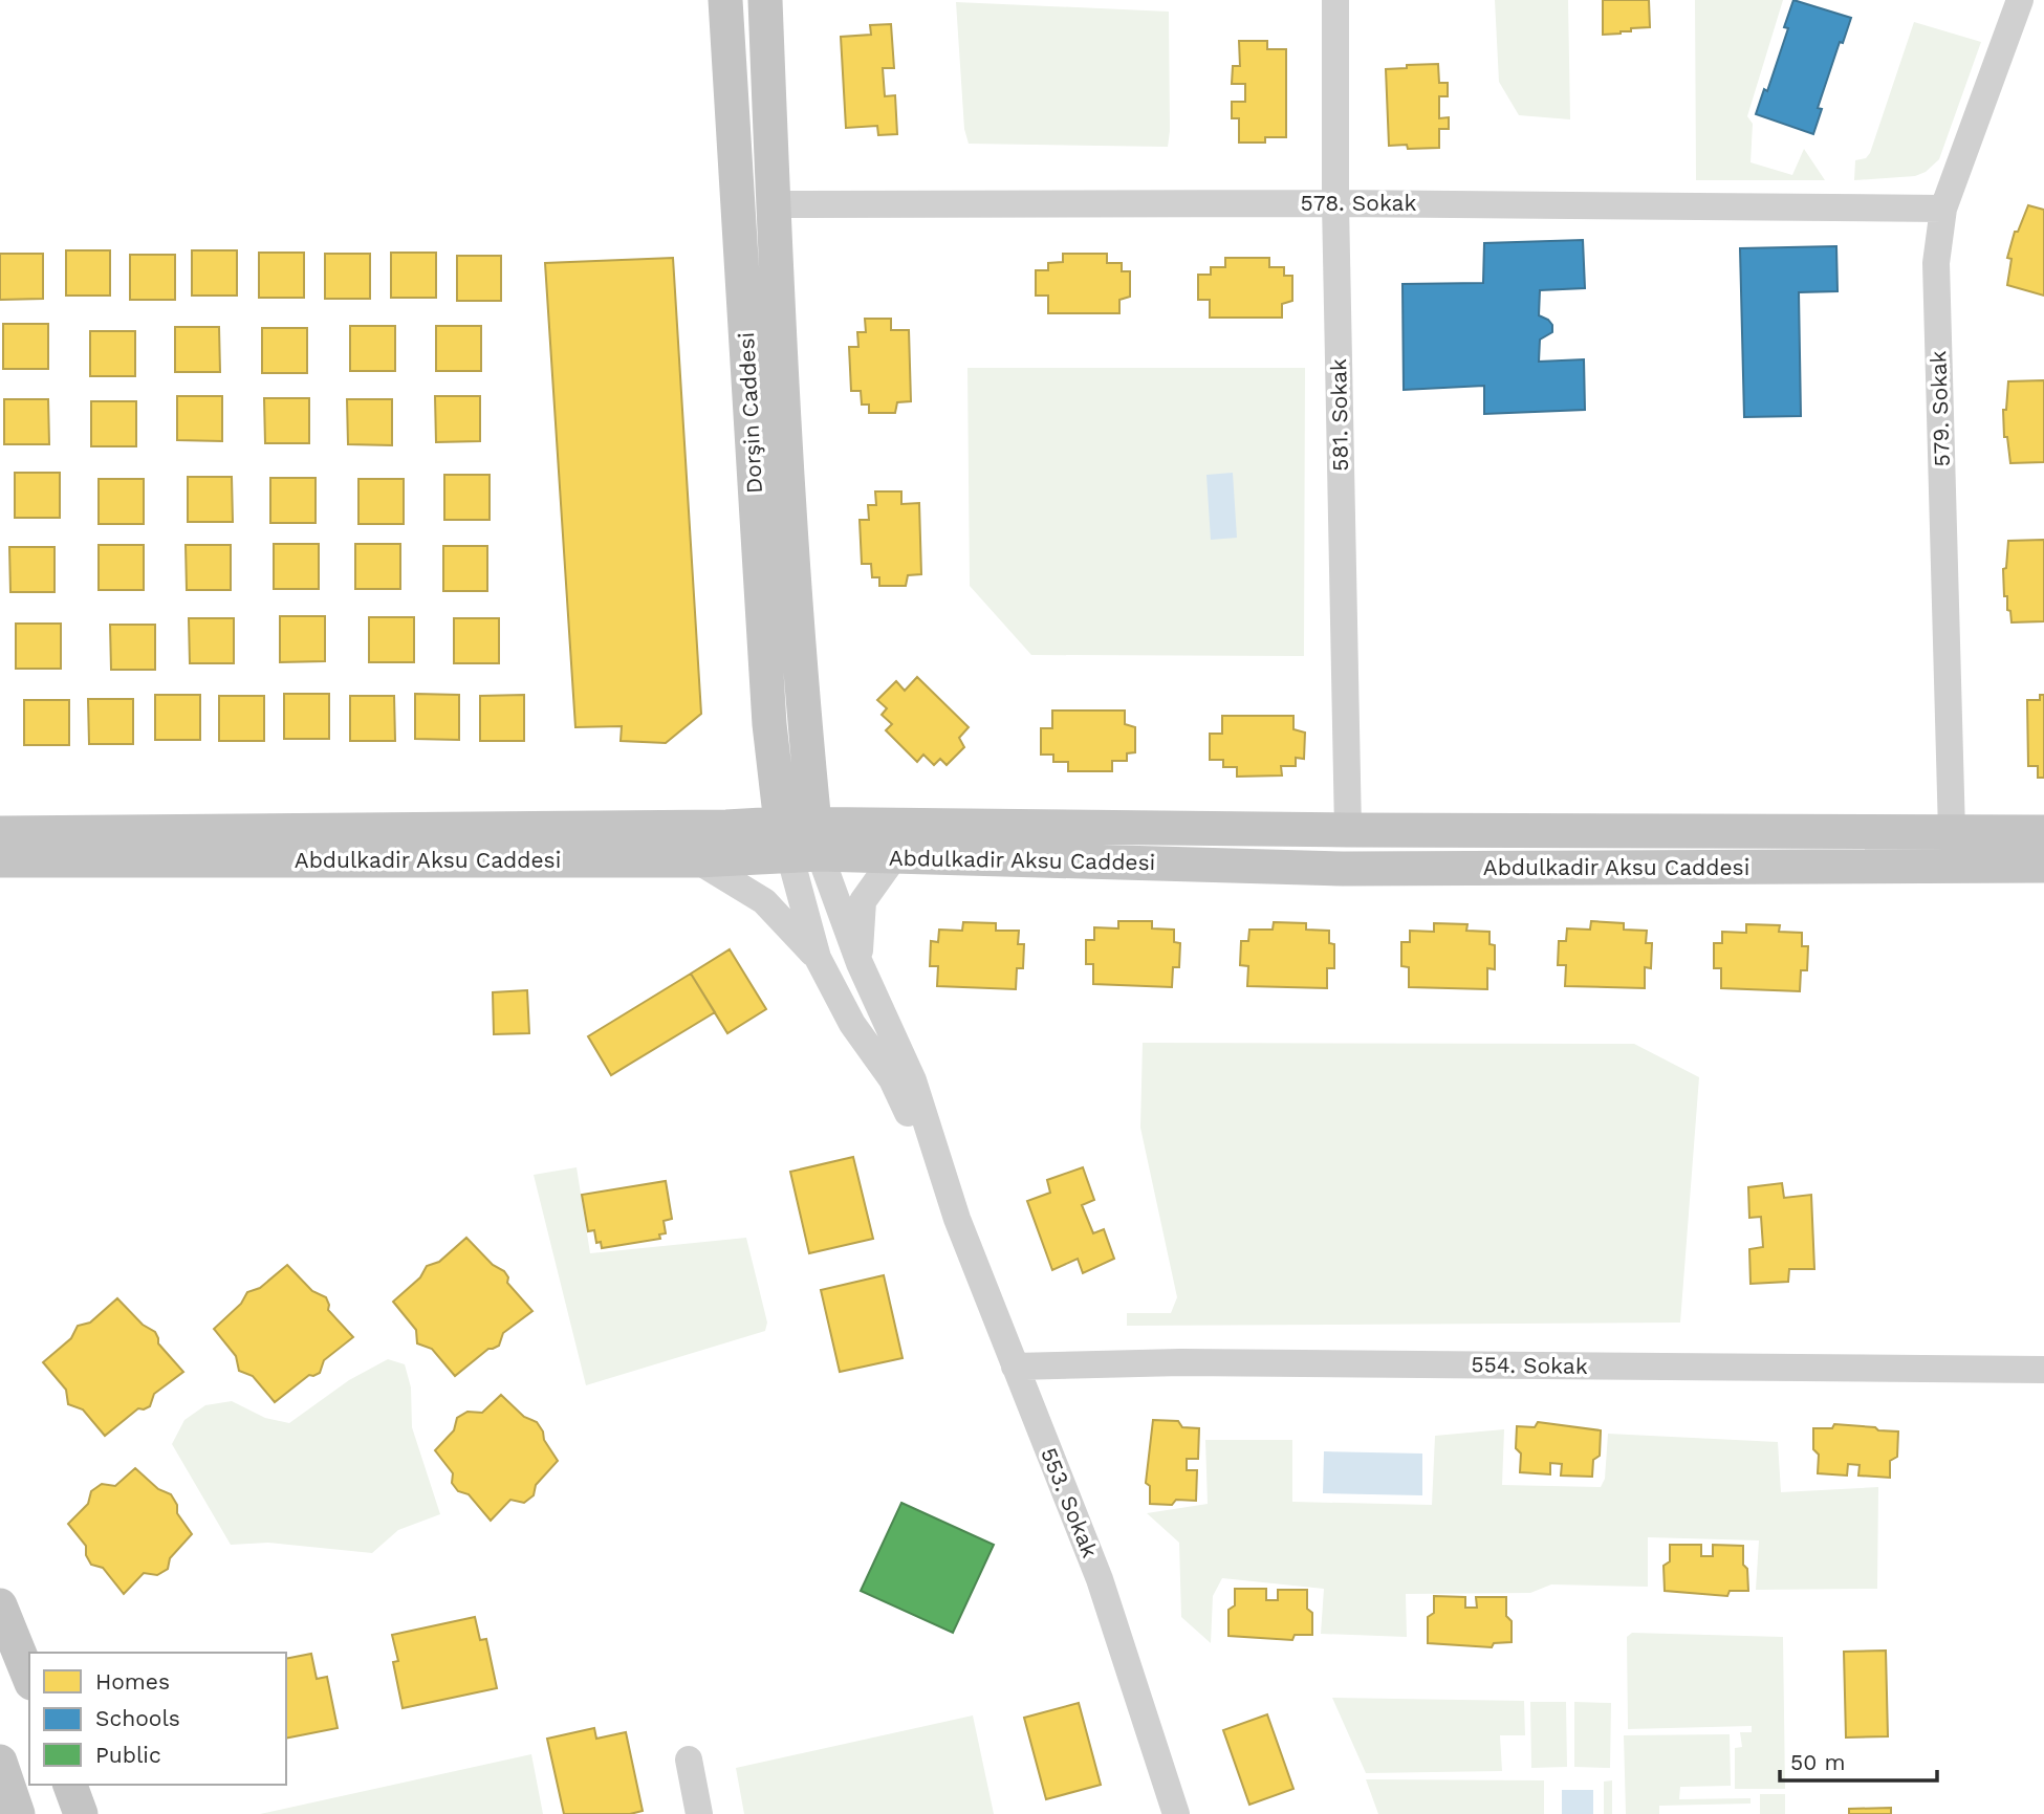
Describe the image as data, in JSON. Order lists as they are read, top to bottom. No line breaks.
{"streets":{"main road":["Dorşin Caddesi","Abdulkadir Aksu Caddesi"],"street":["578. Sokak","579. Sokak","581. Sokak","554. Sokak","553. Sokak"]},"crossings":[["578. Sokak","579. Sokak"],["578. Sokak","Dorşin Caddesi"],["578. Sokak","581. Sokak"],["579. Sokak","Abdulkadir Aksu Caddesi"],["Dorşin Caddesi","Abdulkadir Aksu Caddesi"],["581. Sokak","Abdulkadir Aksu Caddesi"],["554. Sokak","553. Sokak"]],"legend":["Homes","Schools","Public"],"scale_bar":"50 m"}
